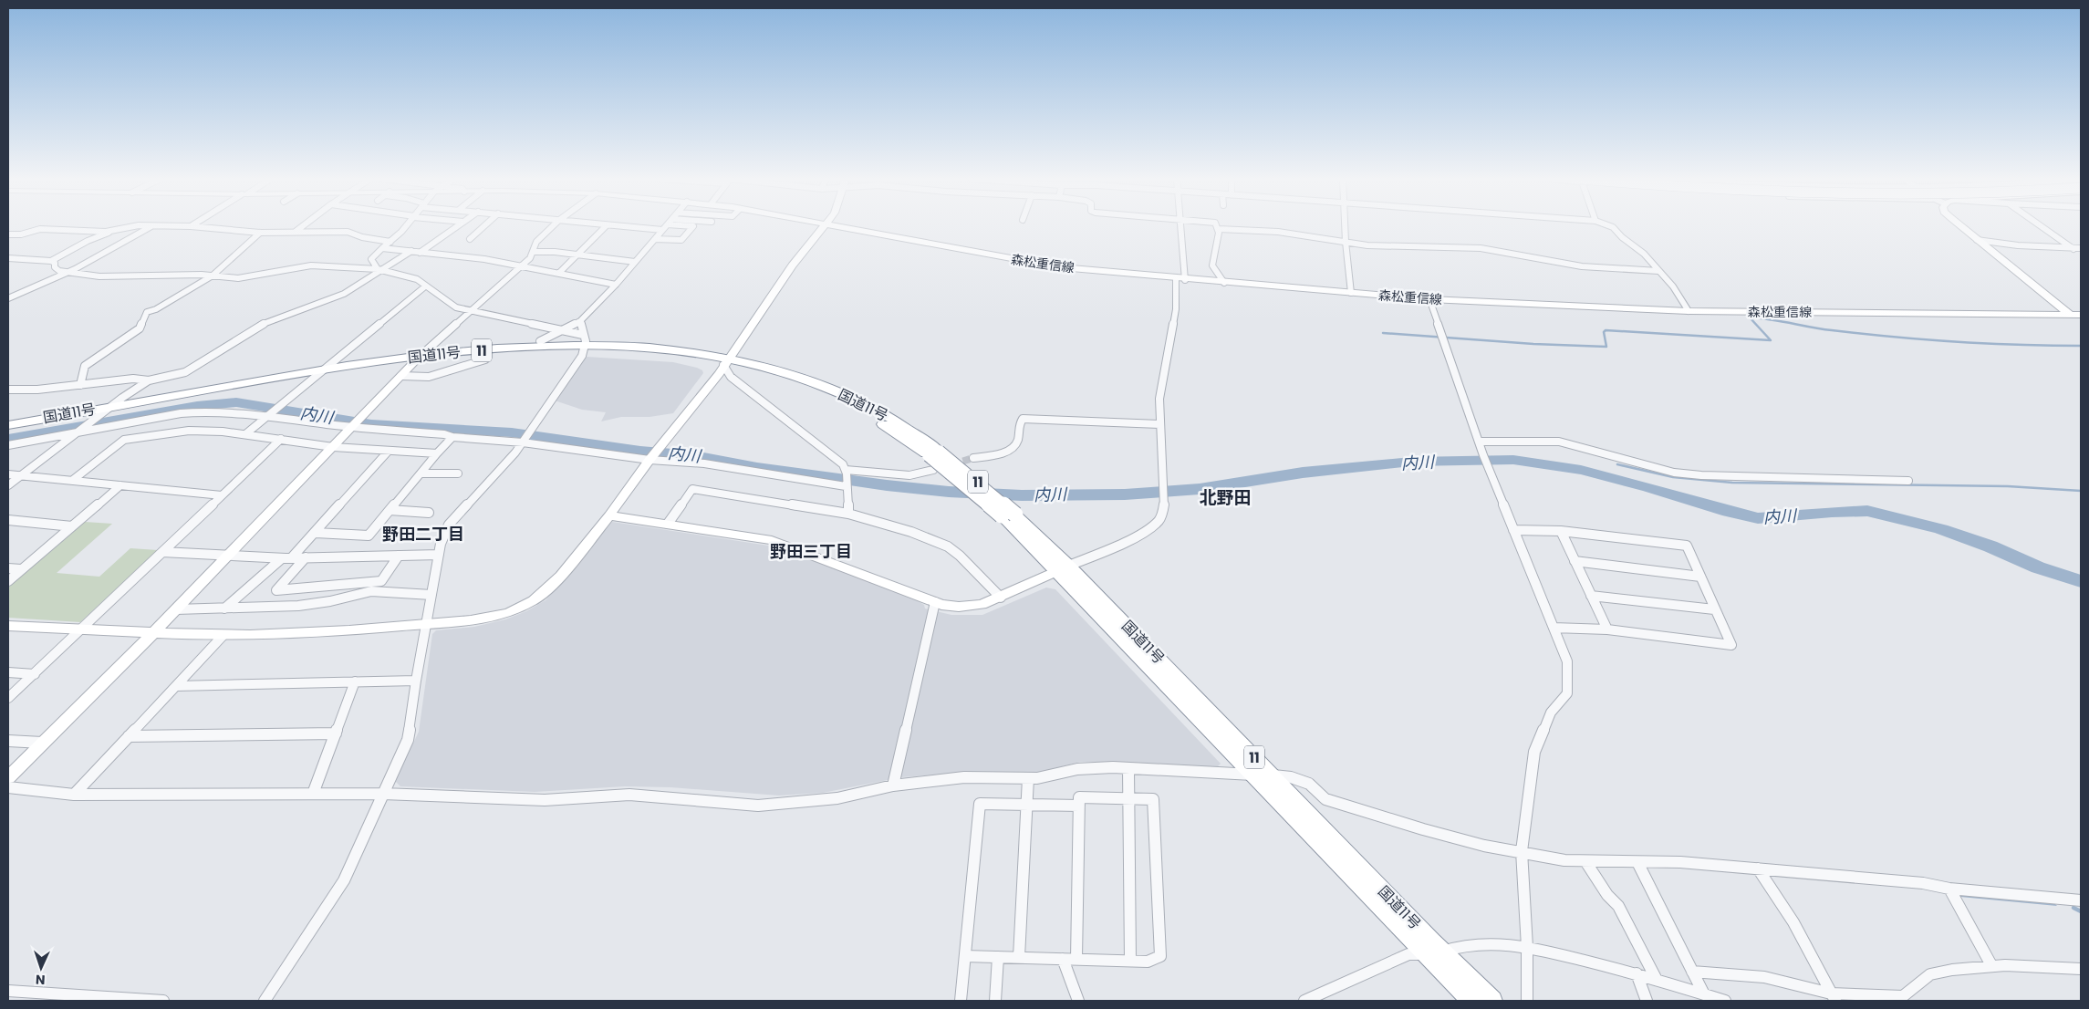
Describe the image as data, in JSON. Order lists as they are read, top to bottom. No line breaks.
{"streets":{"highway":["11","国道11号"],"street":["森松重信線"]},"districts":["北野田","野田二丁目","野田三丁目"],"water":["内川"],"north":"bottom"}
